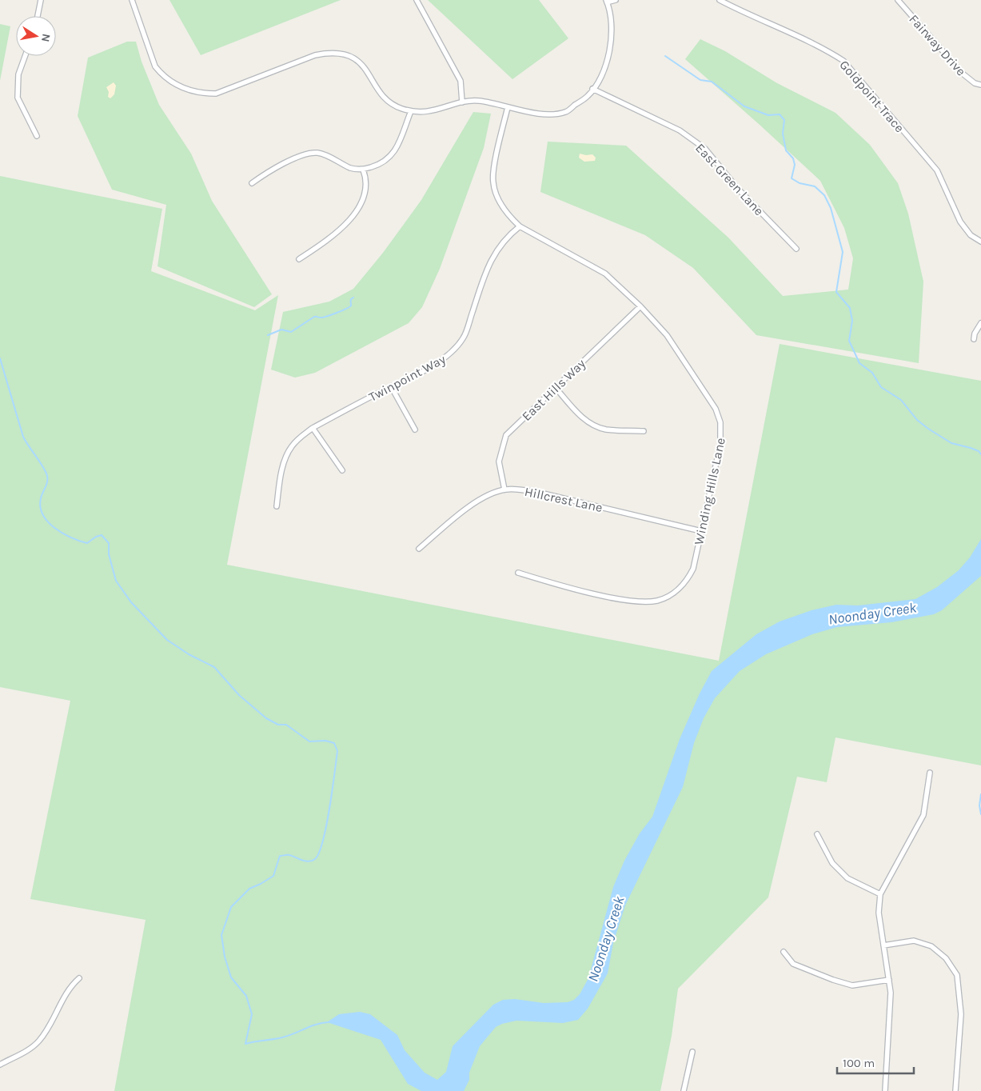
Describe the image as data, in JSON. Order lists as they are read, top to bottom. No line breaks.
{"streets":{"street":["Fairway Drive","Goldpoint Trace","East Green Lane","Twinpoint Way","East Hills Way","Winding Hills Lane","Hillcrest Lane"]},"crossings":[["Twinpoint Way","Winding Hills Lane"],["East Hills Way","Winding Hills Lane"],["East Hills Way","Hillcrest Lane"],["Winding Hills Lane","Hillcrest Lane"]],"water":["Noonday Creek"],"scale_bar":"100 m","north":"right"}
